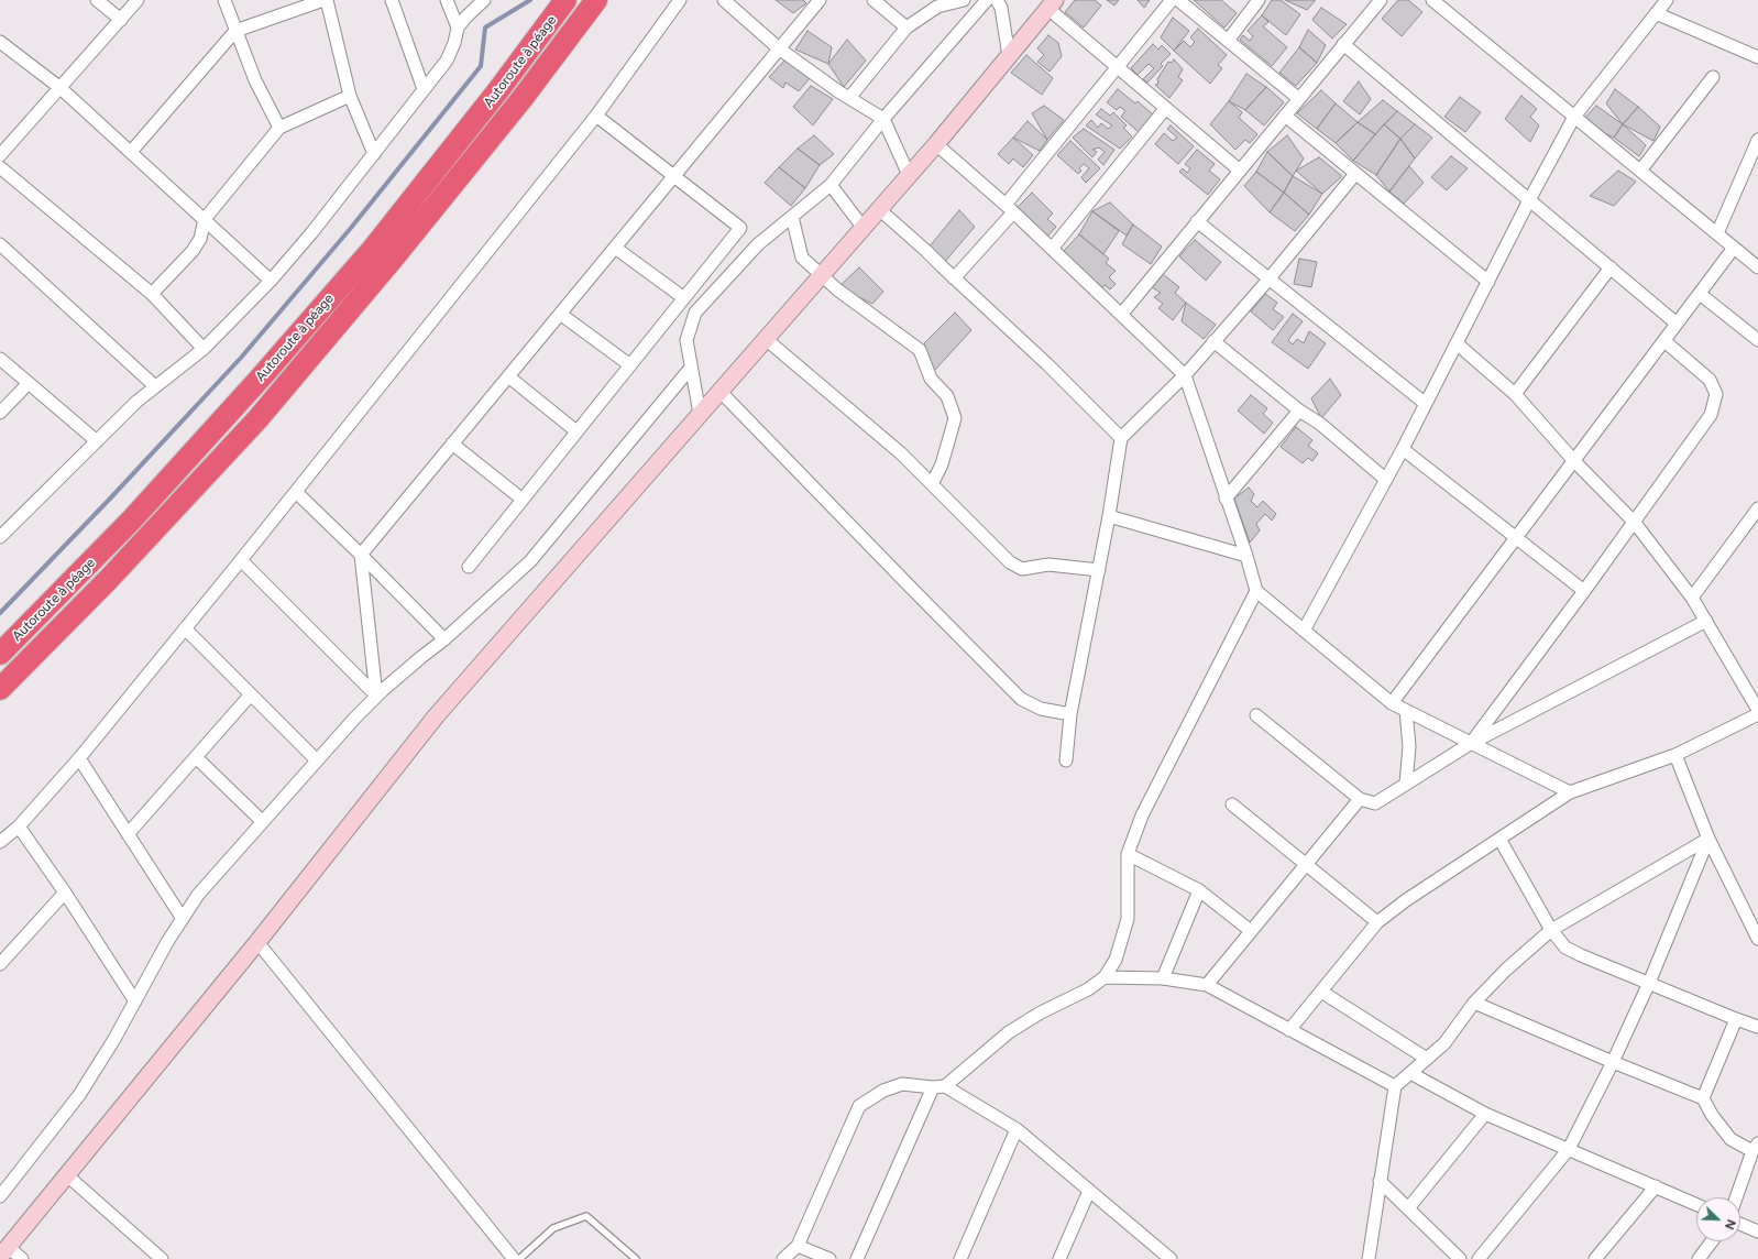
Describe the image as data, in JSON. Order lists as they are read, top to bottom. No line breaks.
{"streets":{"highway":["Autoroute à péage"]},"north":"bottom right"}
